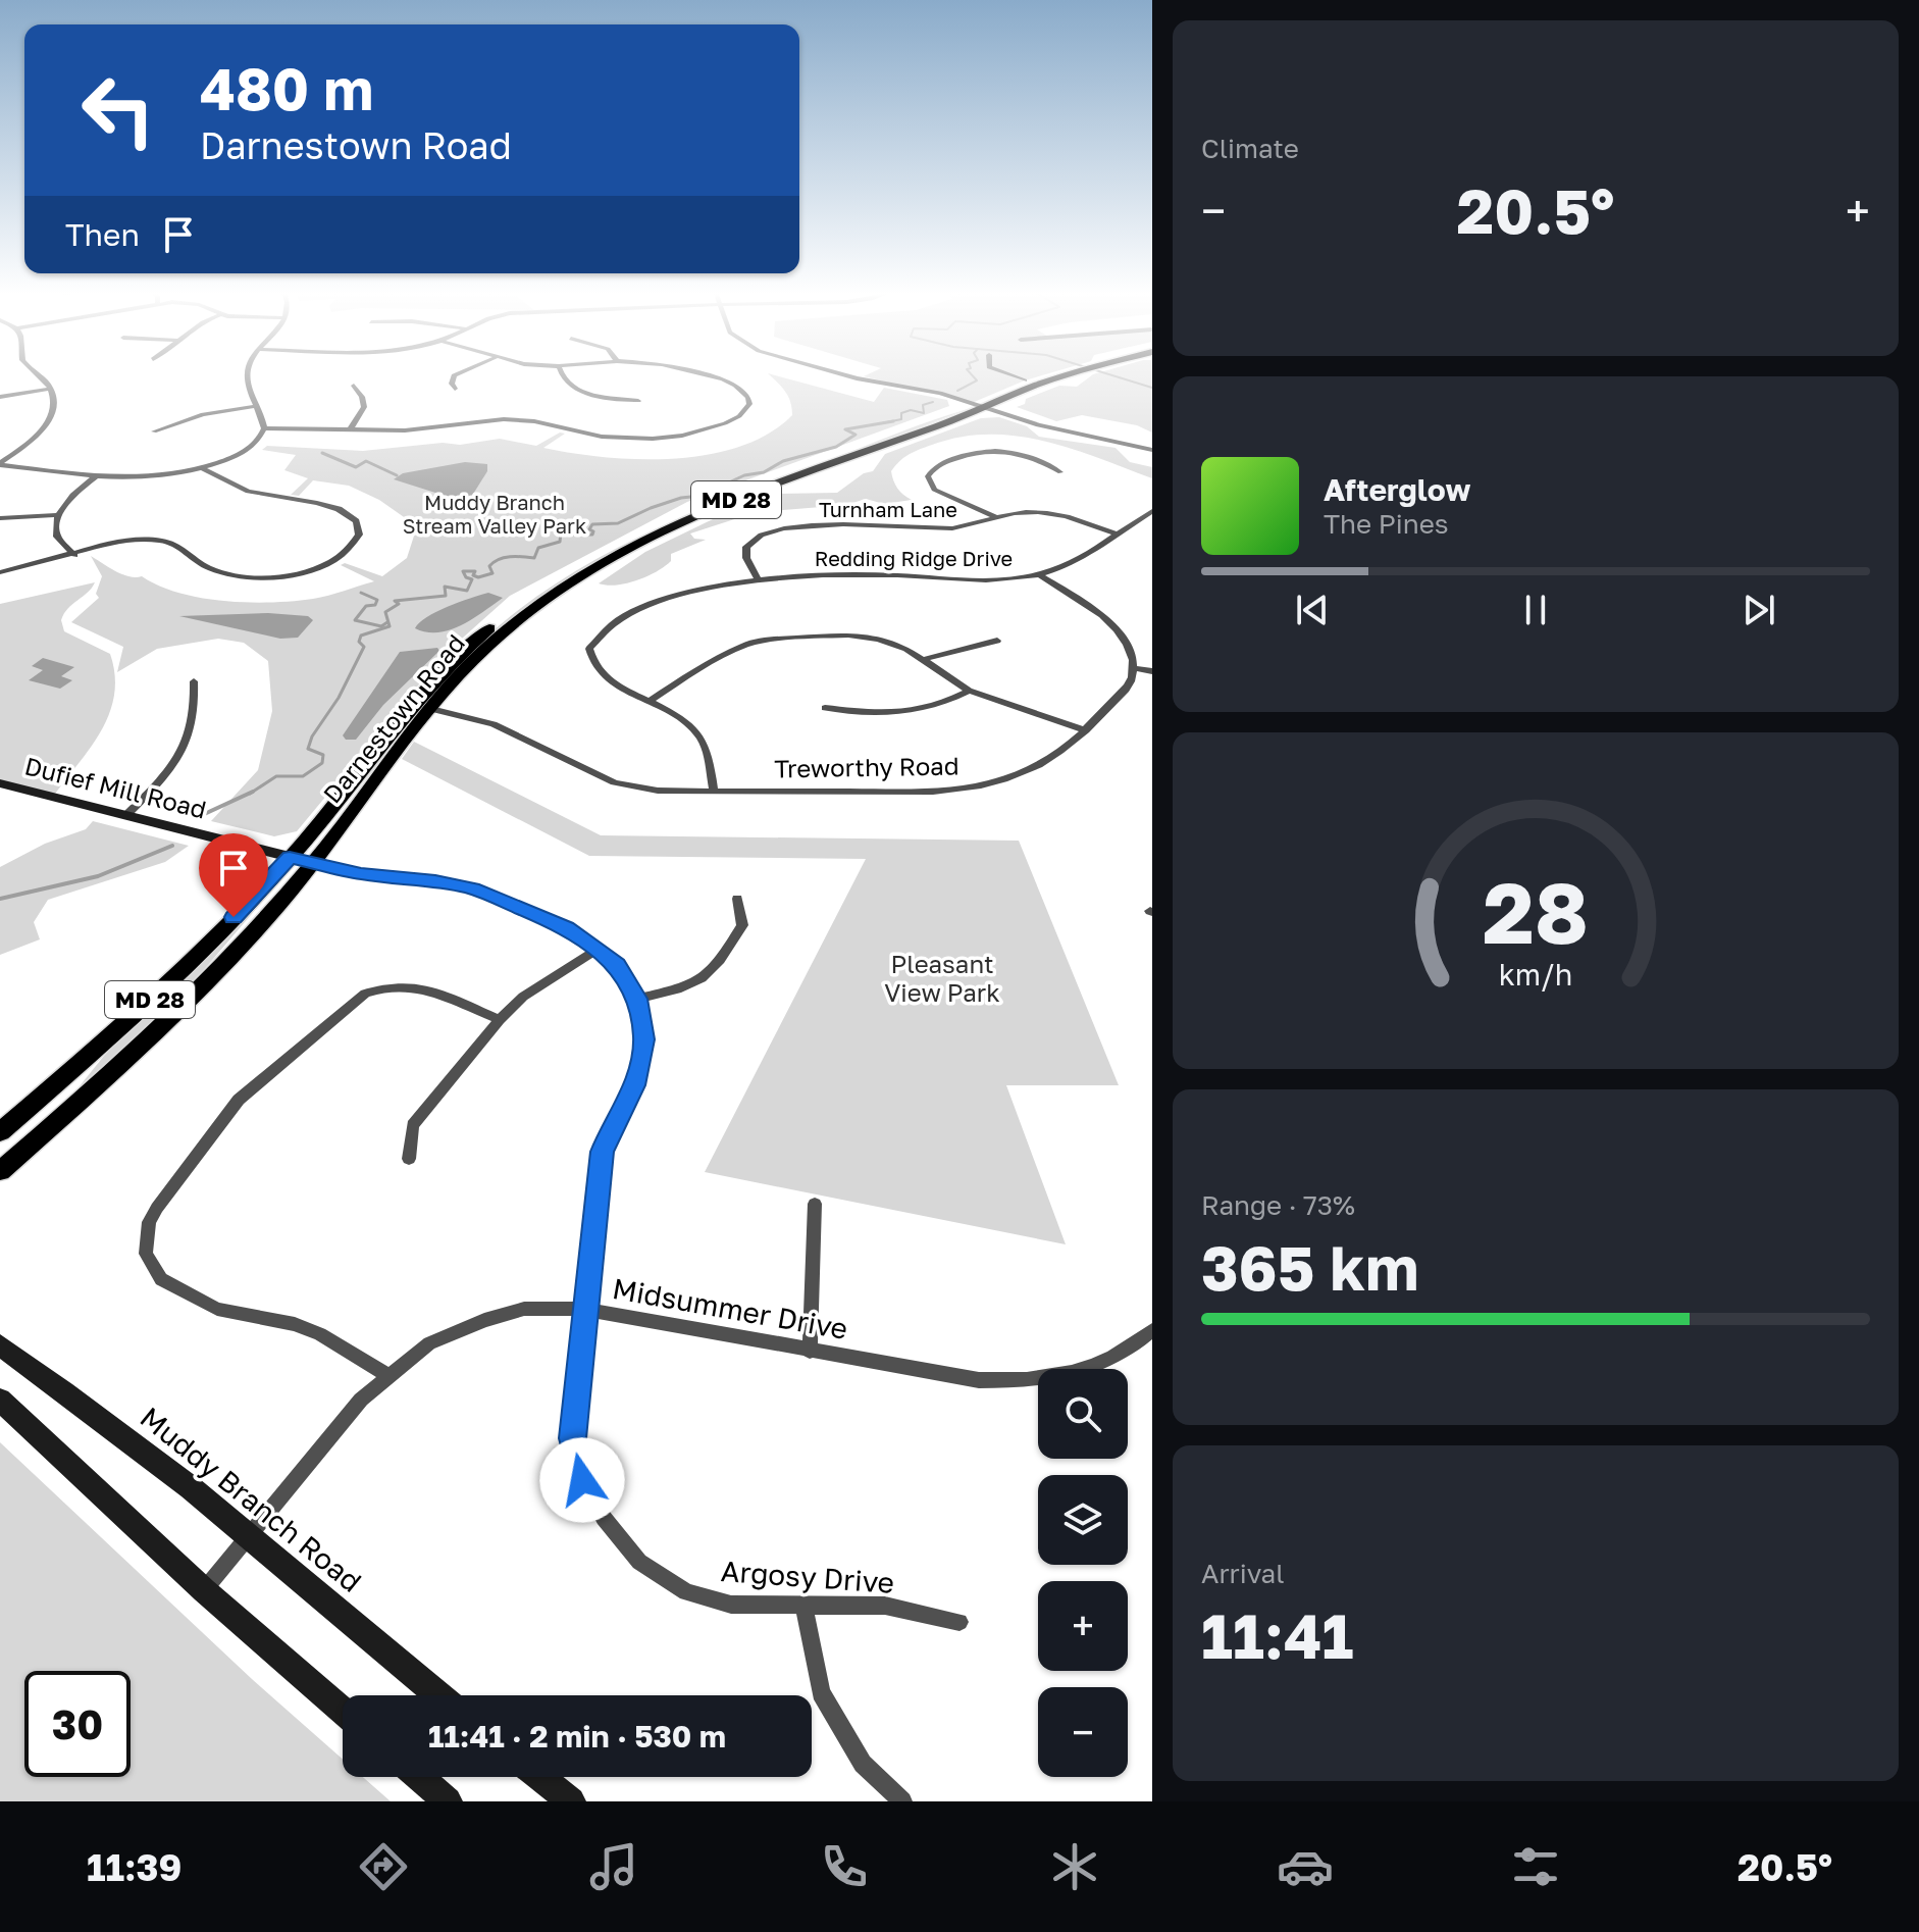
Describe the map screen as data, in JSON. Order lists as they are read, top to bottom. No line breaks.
{"streets":{"main road":["MD 28","Darnestown Road","Dufief Mill Road","Muddy Branch Road"],"street":["Turnham Lane","Redding Ridge Drive","Treworthy Road","Midsummer Drive","Argosy Drive"]},"crossings":[["Turnham Lane","Redding Ridge Drive"],["Redding Ridge Drive","Treworthy Road"],["Darnestown Road","Treworthy Road"],["Darnestown Road","Dufief Mill Road"],["Darnestown Road","Argosy Drive"],["Dufief Mill Road","Argosy Drive"],["Midsummer Drive","Muddy Branch Road"],["Midsummer Drive","Argosy Drive"]],"parks":["Muddy Branch Stream Valley Park","Pleasant View Park"],"page":{"tile":["Climate",["Range · 73%","365 km"],["Arrival","11:41"]],"turn":["480 m","Darnestown Road"],"heat":["−","20.5°","+"],"then":"Then","song":["Afterglow","The Pines"],"map_buttons":["+","−"],"limit":"30","trip":"11:41 · 2 min · 530 m","tabs":["11:39","20.5°"],"gauge":["28","km/h"]}}
